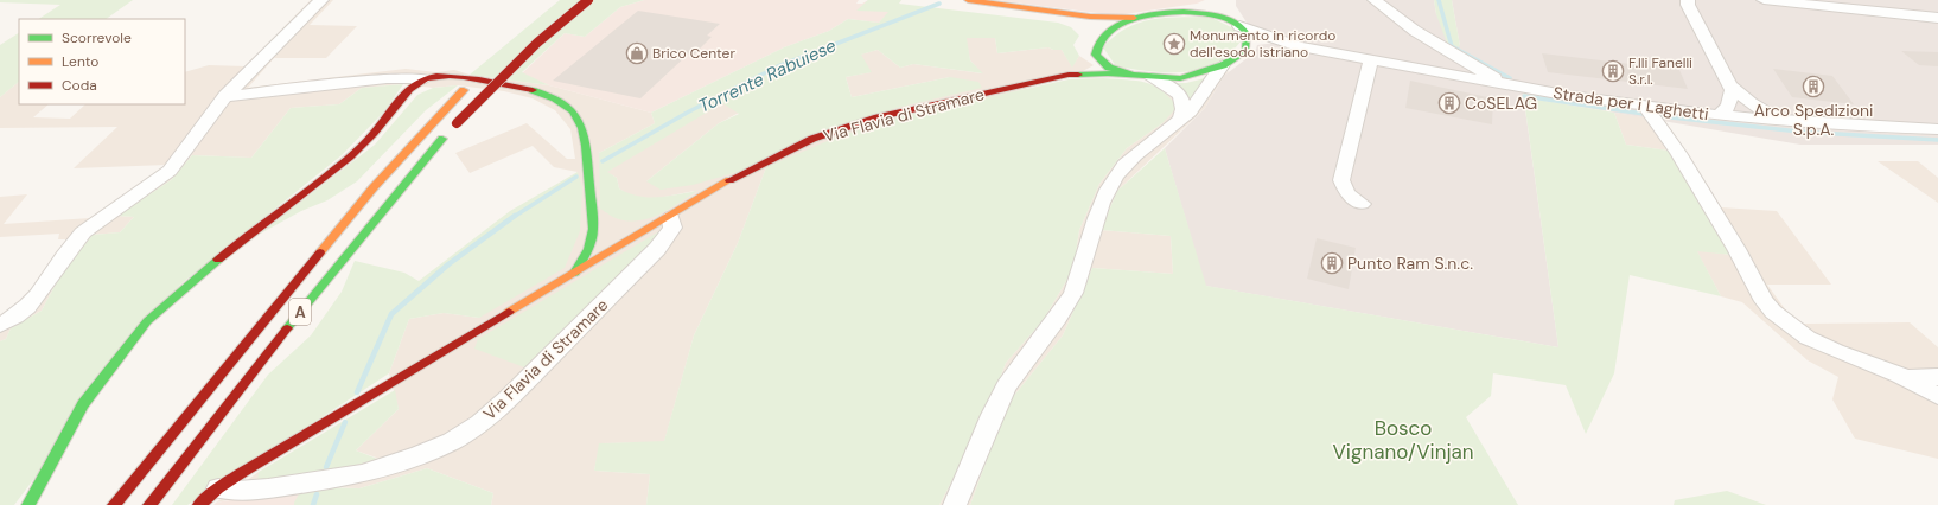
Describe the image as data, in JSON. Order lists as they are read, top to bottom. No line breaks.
{"streets":{"main road":["Via Flavia di Stramare","A"],"street":["Strada per i Laghetti"]},"crossings":[["Strada per i Laghetti","Via Flavia di Stramare"]],"water":["Torrente Rabuiese"],"parks":["Bosco Vignano/Vinjan"],"places":{"place":["Monumento in ricordo dell'esodo istriano"],"shop":["Brico Center"],"building":["F.lli Fanelli S.r.l.","Arco Spedizioni S.p.A.","CoSELAG","Punto Ram S.n.c."]},"legend":["Scorrevole","Lento","Coda"]}
